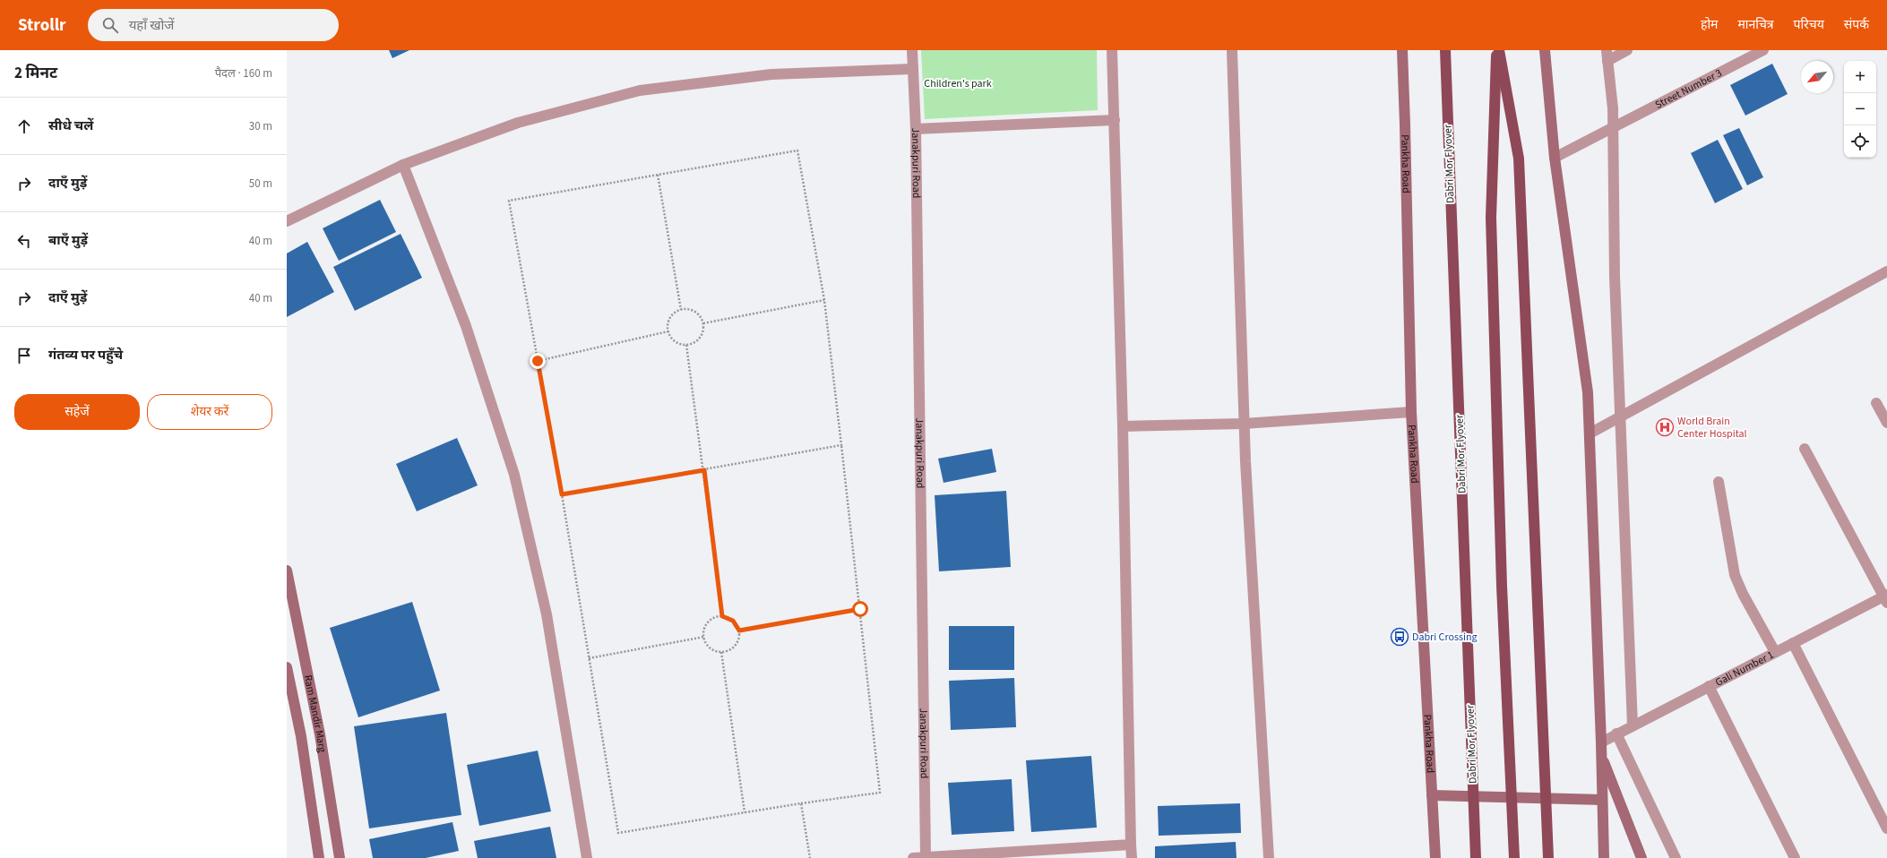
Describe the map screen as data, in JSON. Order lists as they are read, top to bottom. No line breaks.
{"streets":{"main road":["Pankha Road","Dabri Mor Flyover","Ram Mandir Marg"],"street":["Street Number 3","Janakpuri Road","Gali Number 1"]},"parks":["Children's park"],"places":{"hospital":["World Brain Center Hospital"],"bus stop":["Dabri Crossing"]},"north":"bottom left","page":{"header":"Strollr","search":"यहाँ खोजें","nav":["होम","मानचित्र","परिचय","संपर्क"],"heading":["2 मिनट","पैदल · 160 m"],"map_buttons":["+","−"],"list":[["सीधे चलें","30 m"],["दाएँ मुड़ें","50 m"],["बाएँ मुड़ें","40 m"],["दाएँ मुड़ें","40 m"],"गंतव्य पर पहुँचे"],"buttons":["सहेजें","शेयर करें"]}}
